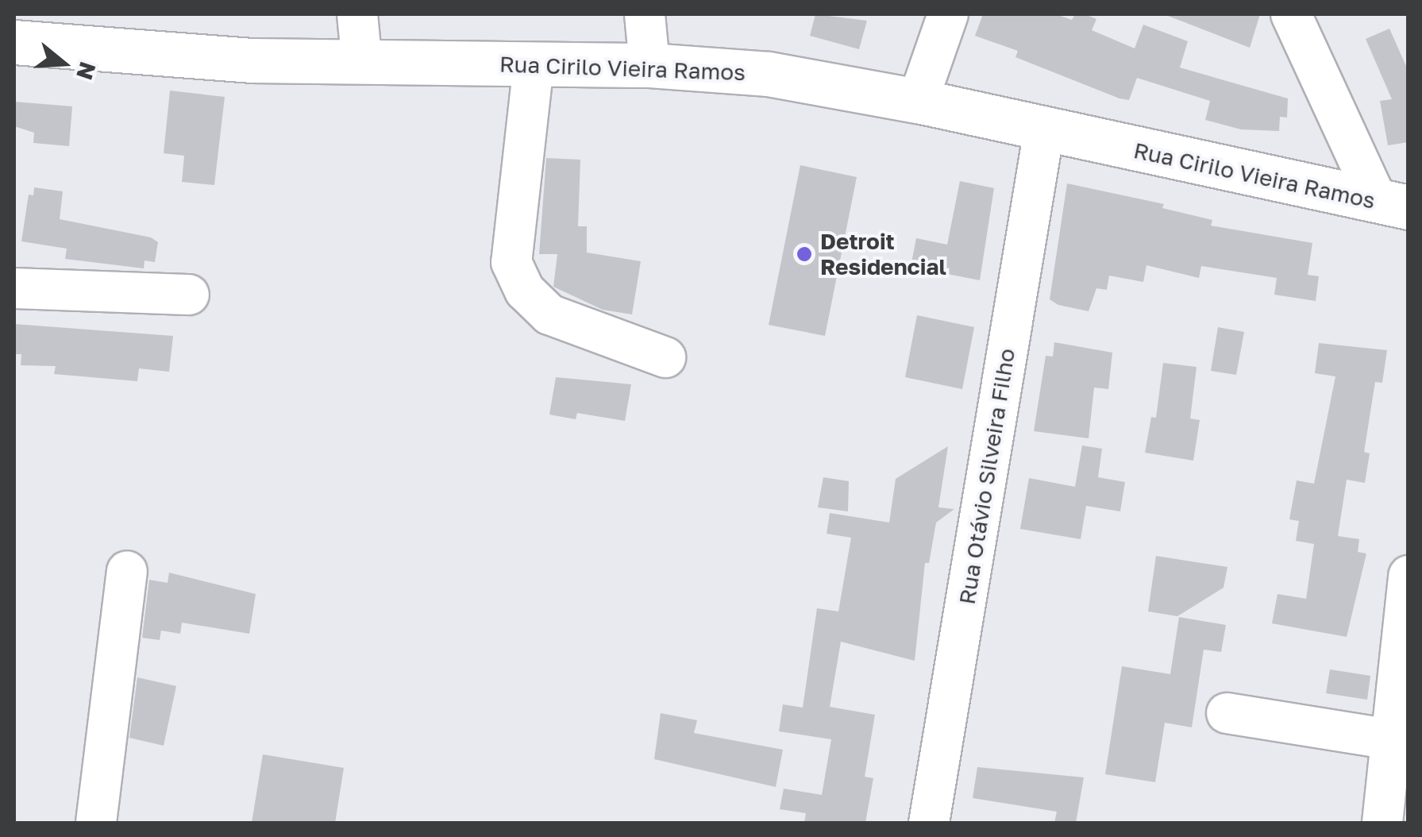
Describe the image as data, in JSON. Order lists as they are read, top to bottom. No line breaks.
{"streets":{"main road":["Rua Cirilo Vieira Ramos"],"street":["Rua Otávio Silveira Filho"]},"crossings":[["Rua Cirilo Vieira Ramos","Rua Otávio Silveira Filho"]],"places":["Detroit Residencial"],"north":"right"}
